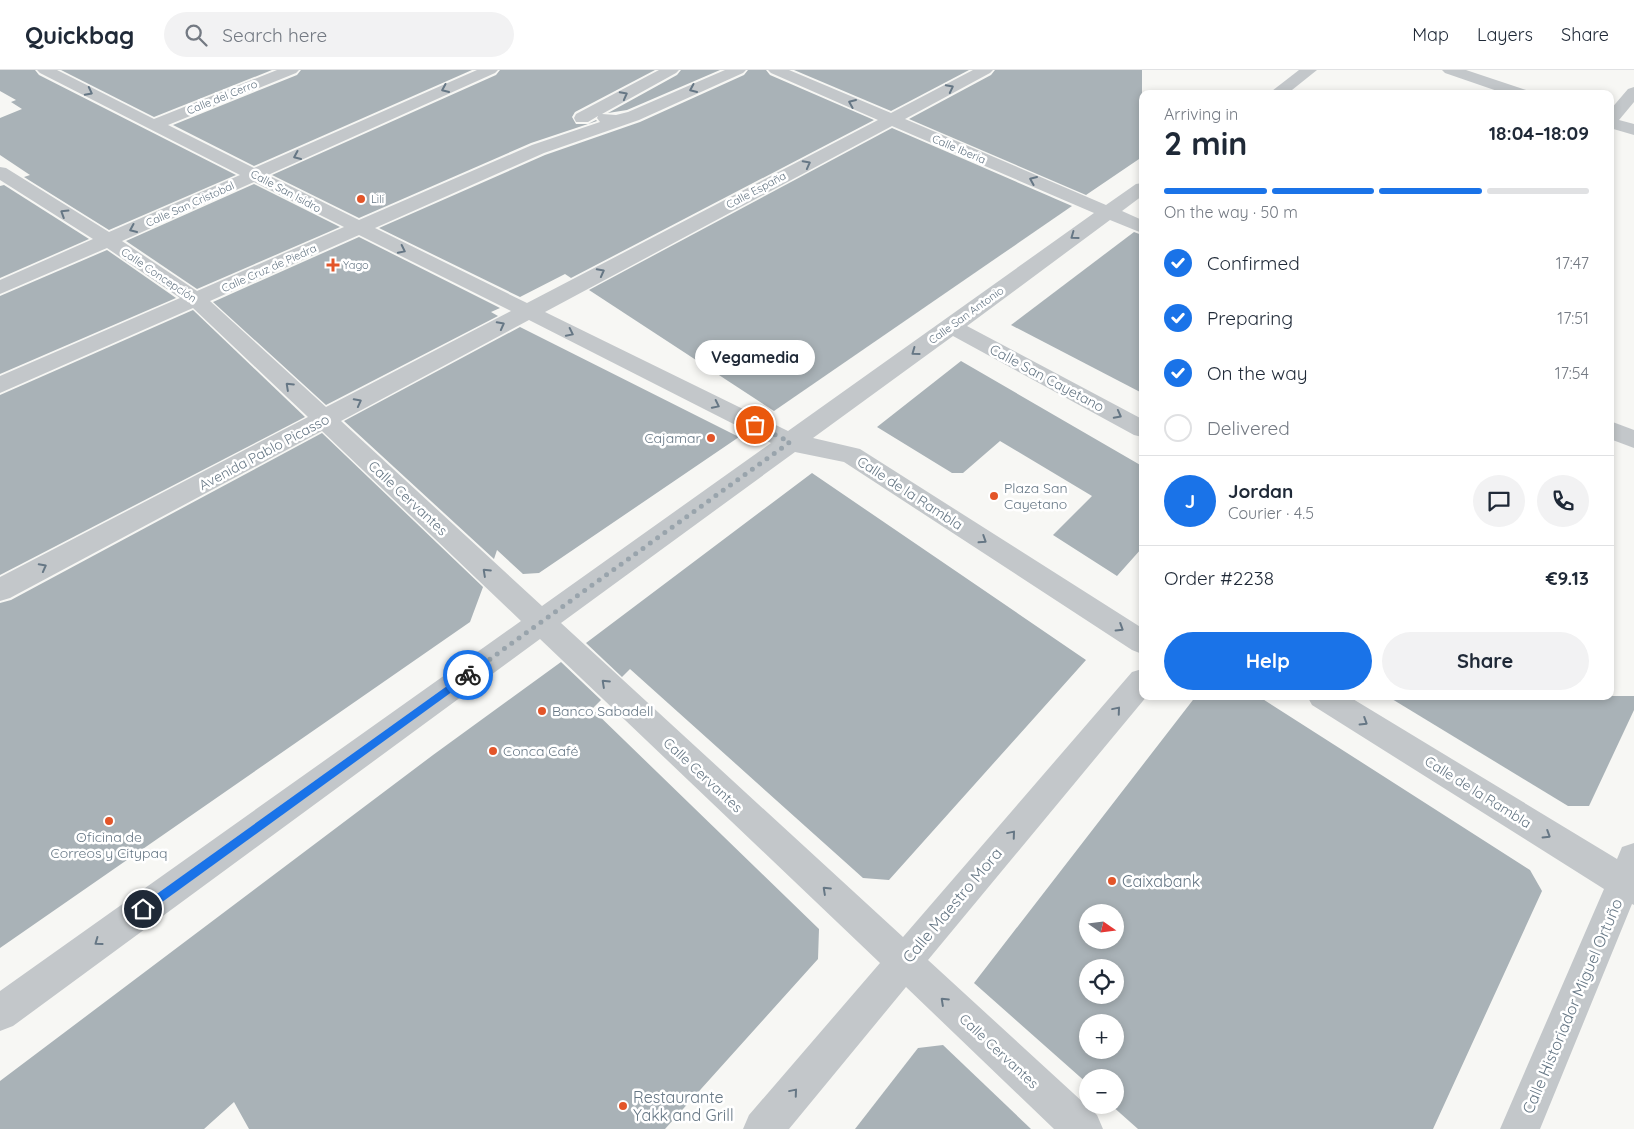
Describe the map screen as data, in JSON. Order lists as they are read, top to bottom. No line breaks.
{"streets":{"street":["Calle del Cerro","Calle Iberia","Calle España","Calle San Isidro","Calle San Cristobal","Calle Cruz de Piedra","Calle Concepción","Calle San Antonio","Calle San Cayetano","Avenida Pablo Picasso","Calle de la Rambla","Calle Cervantes","Calle Maestro Mora","Calle Historiador Miguel Ortuño"]},"crossings":[["Calle del Cerro","Calle San Isidro"],["Calle Iberia","Calle España"],["Calle Iberia","Calle San Antonio"],["Calle España","Calle San Isidro"],["Calle España","Avenida Pablo Picasso"],["Calle España","Calle de la Rambla"],["Calle San Isidro","Calle San Cristobal"],["Calle San Isidro","Calle Cruz de Piedra"],["Calle San Isidro","Avenida Pablo Picasso"],["Calle San Isidro","Calle de la Rambla"],["Calle San Cristobal","Calle Concepción"],["Calle Cruz de Piedra","Calle Concepción"],["Calle Concepción","Avenida Pablo Picasso"],["Calle Concepción","Calle Cervantes"],["Calle San Antonio","Calle San Cayetano"],["Calle San Antonio","Calle de la Rambla"],["Calle San Antonio","Calle Cervantes"],["Avenida Pablo Picasso","Calle de la Rambla"],["Avenida Pablo Picasso","Calle Cervantes"],["Calle de la Rambla","Calle Historiador Miguel Ortuño"],["Calle Cervantes","Calle Maestro Mora"]],"one_way":["Calle Iberia","Calle España","Calle San Isidro","Calle San Cristobal","Calle Concepción","Calle San Antonio","Calle San Cayetano","Avenida Pablo Picasso","Calle de la Rambla","Calle Cervantes","Calle Maestro Mora"],"places":{"other":["Lili","Vegamedia","Cajamar","Plaza San Cayetano","Banco Sabadell","Conca Café","Oficina de Correos y Citypaq","Caixabank","Restaurante Yakk and Grill"],"health":["Yago"]},"north":"right","page":{"header":"Quickbag","search":"Search here","nav":["Map","Layers","Share"],"heading":["2 min","Arriving in","18:04–18:09"],"panel":["Jordan","Courier · 4.5","Order #2238","€9.13"],"bar":"On the way · 50 m","list":[["Confirmed","17:47"],["Preparing","17:51"],["On the way","17:54"],"Delivered"],"bubble":"Vegamedia","round":"J","buttons":["Help","Share"],"map_buttons":["+","−"]}}
